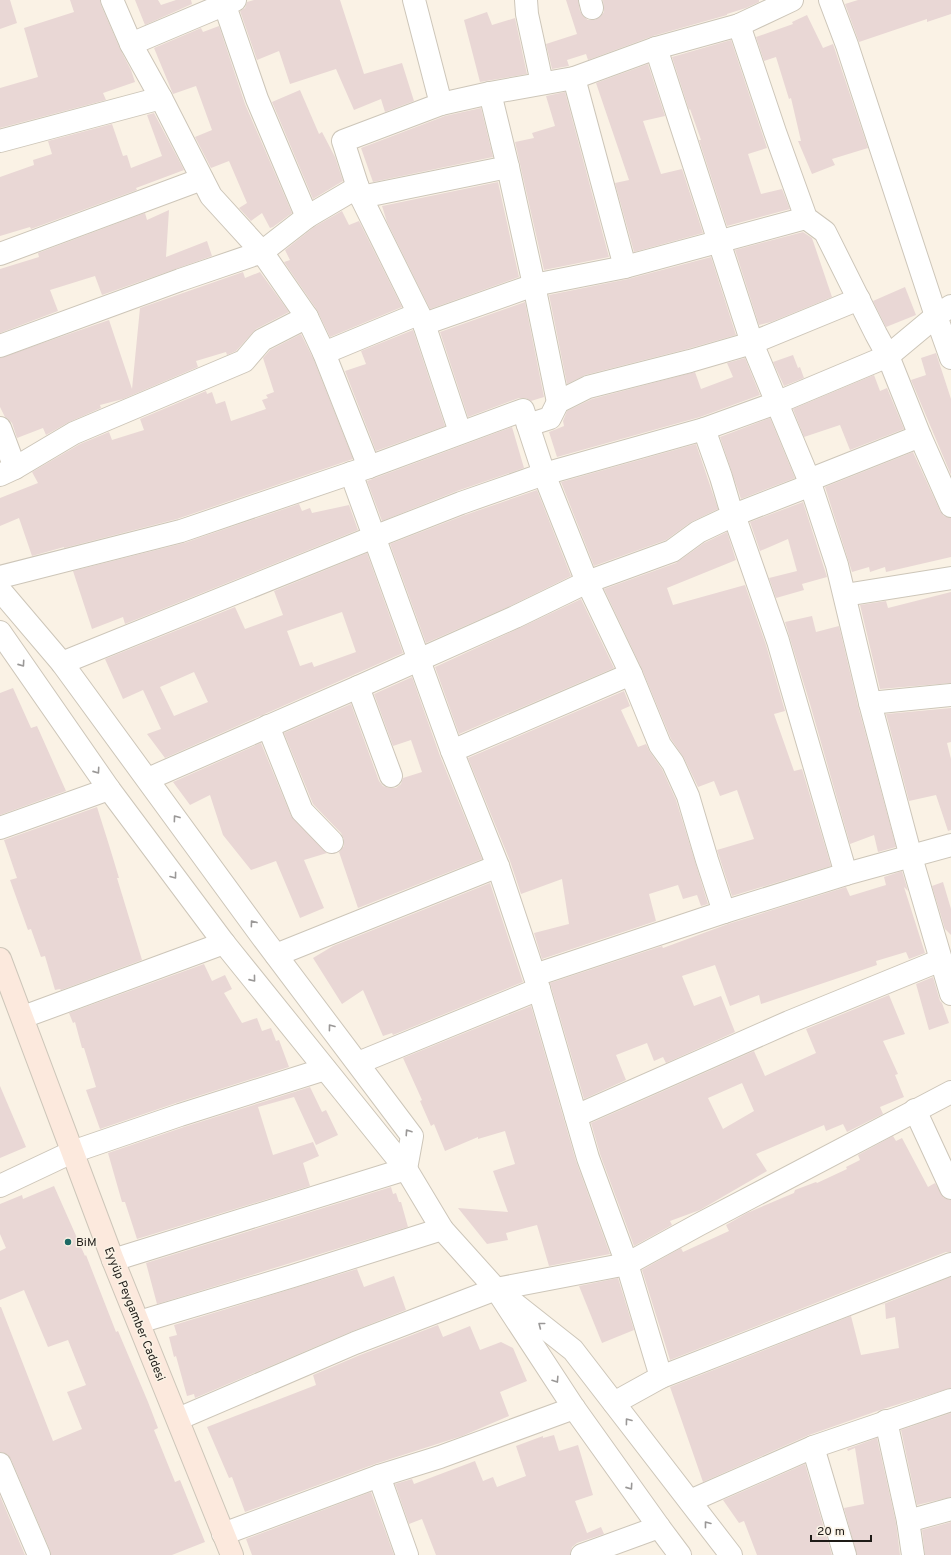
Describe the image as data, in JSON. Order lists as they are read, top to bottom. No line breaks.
{"streets":{"main road":["Eyyüp Peygamber Caddesi"]},"places":["BiM"],"scale_bar":"20 m"}
